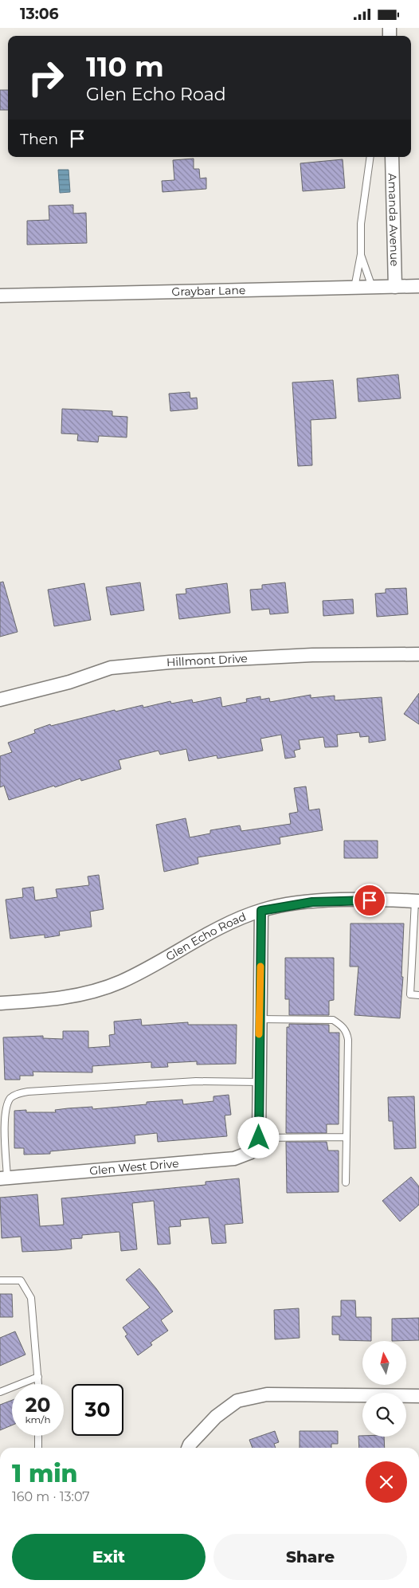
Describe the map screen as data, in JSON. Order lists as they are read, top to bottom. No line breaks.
{"streets":{"street":["Amanda Avenue","Graybar Lane","Hillmont Drive","Glen Echo Road","Glen West Drive"]},"crossings":[["Amanda Avenue","Graybar Lane"]],"north":"top","page":{"status":"13:06","turn":["110 m","Glen Echo Road"],"then":"Then","speed":"20 km/h","limit":"30","heading":["1 min","160 m · 13:07"],"buttons":["Exit","Share"]}}
